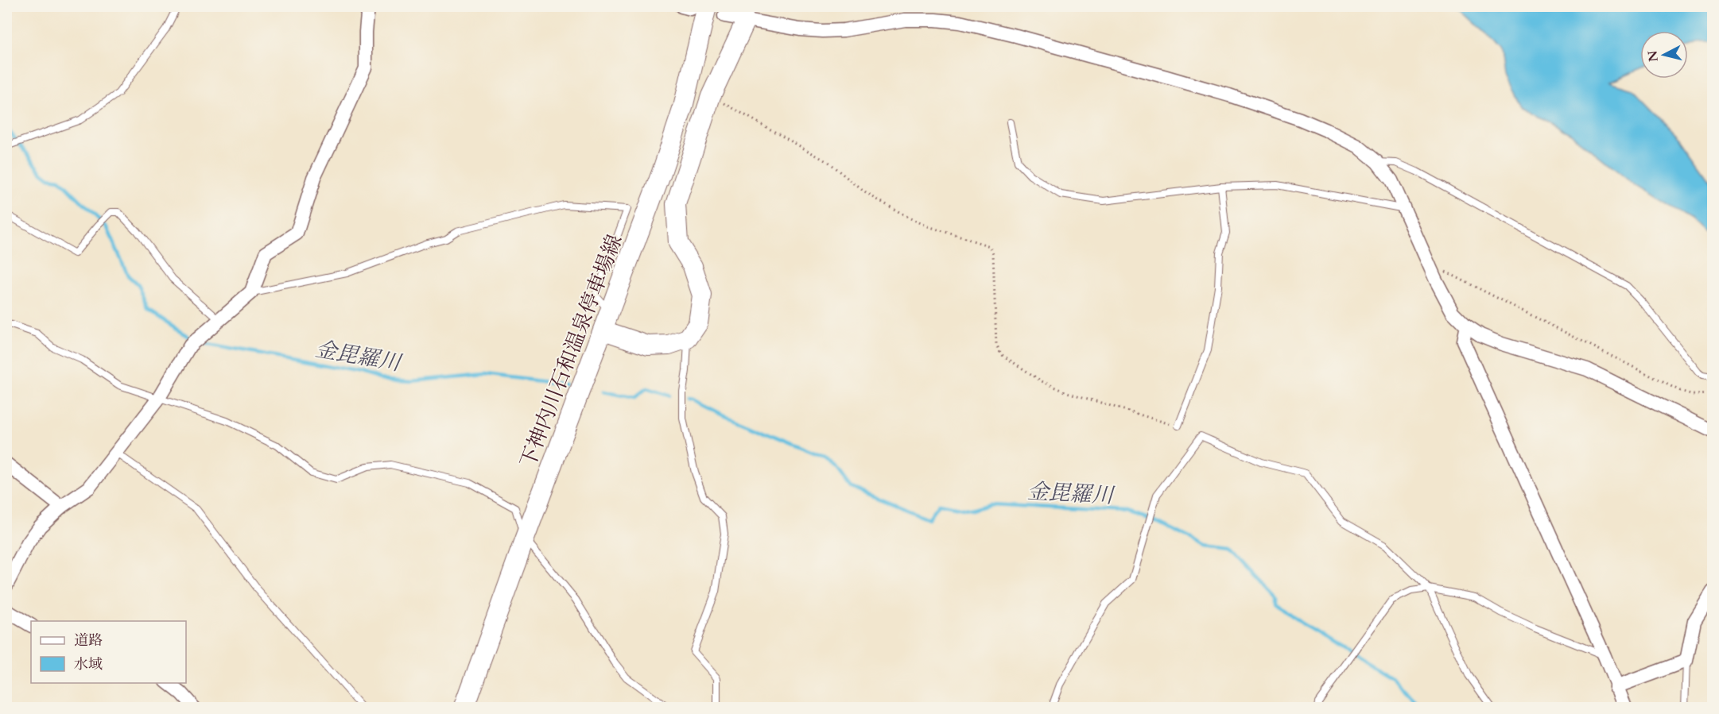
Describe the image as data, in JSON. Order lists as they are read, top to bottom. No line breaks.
{"streets":{"main road":["下神内川石和温泉停車場線"]},"water":["金毘羅川"],"legend":["道路","水域"],"north":"left"}
